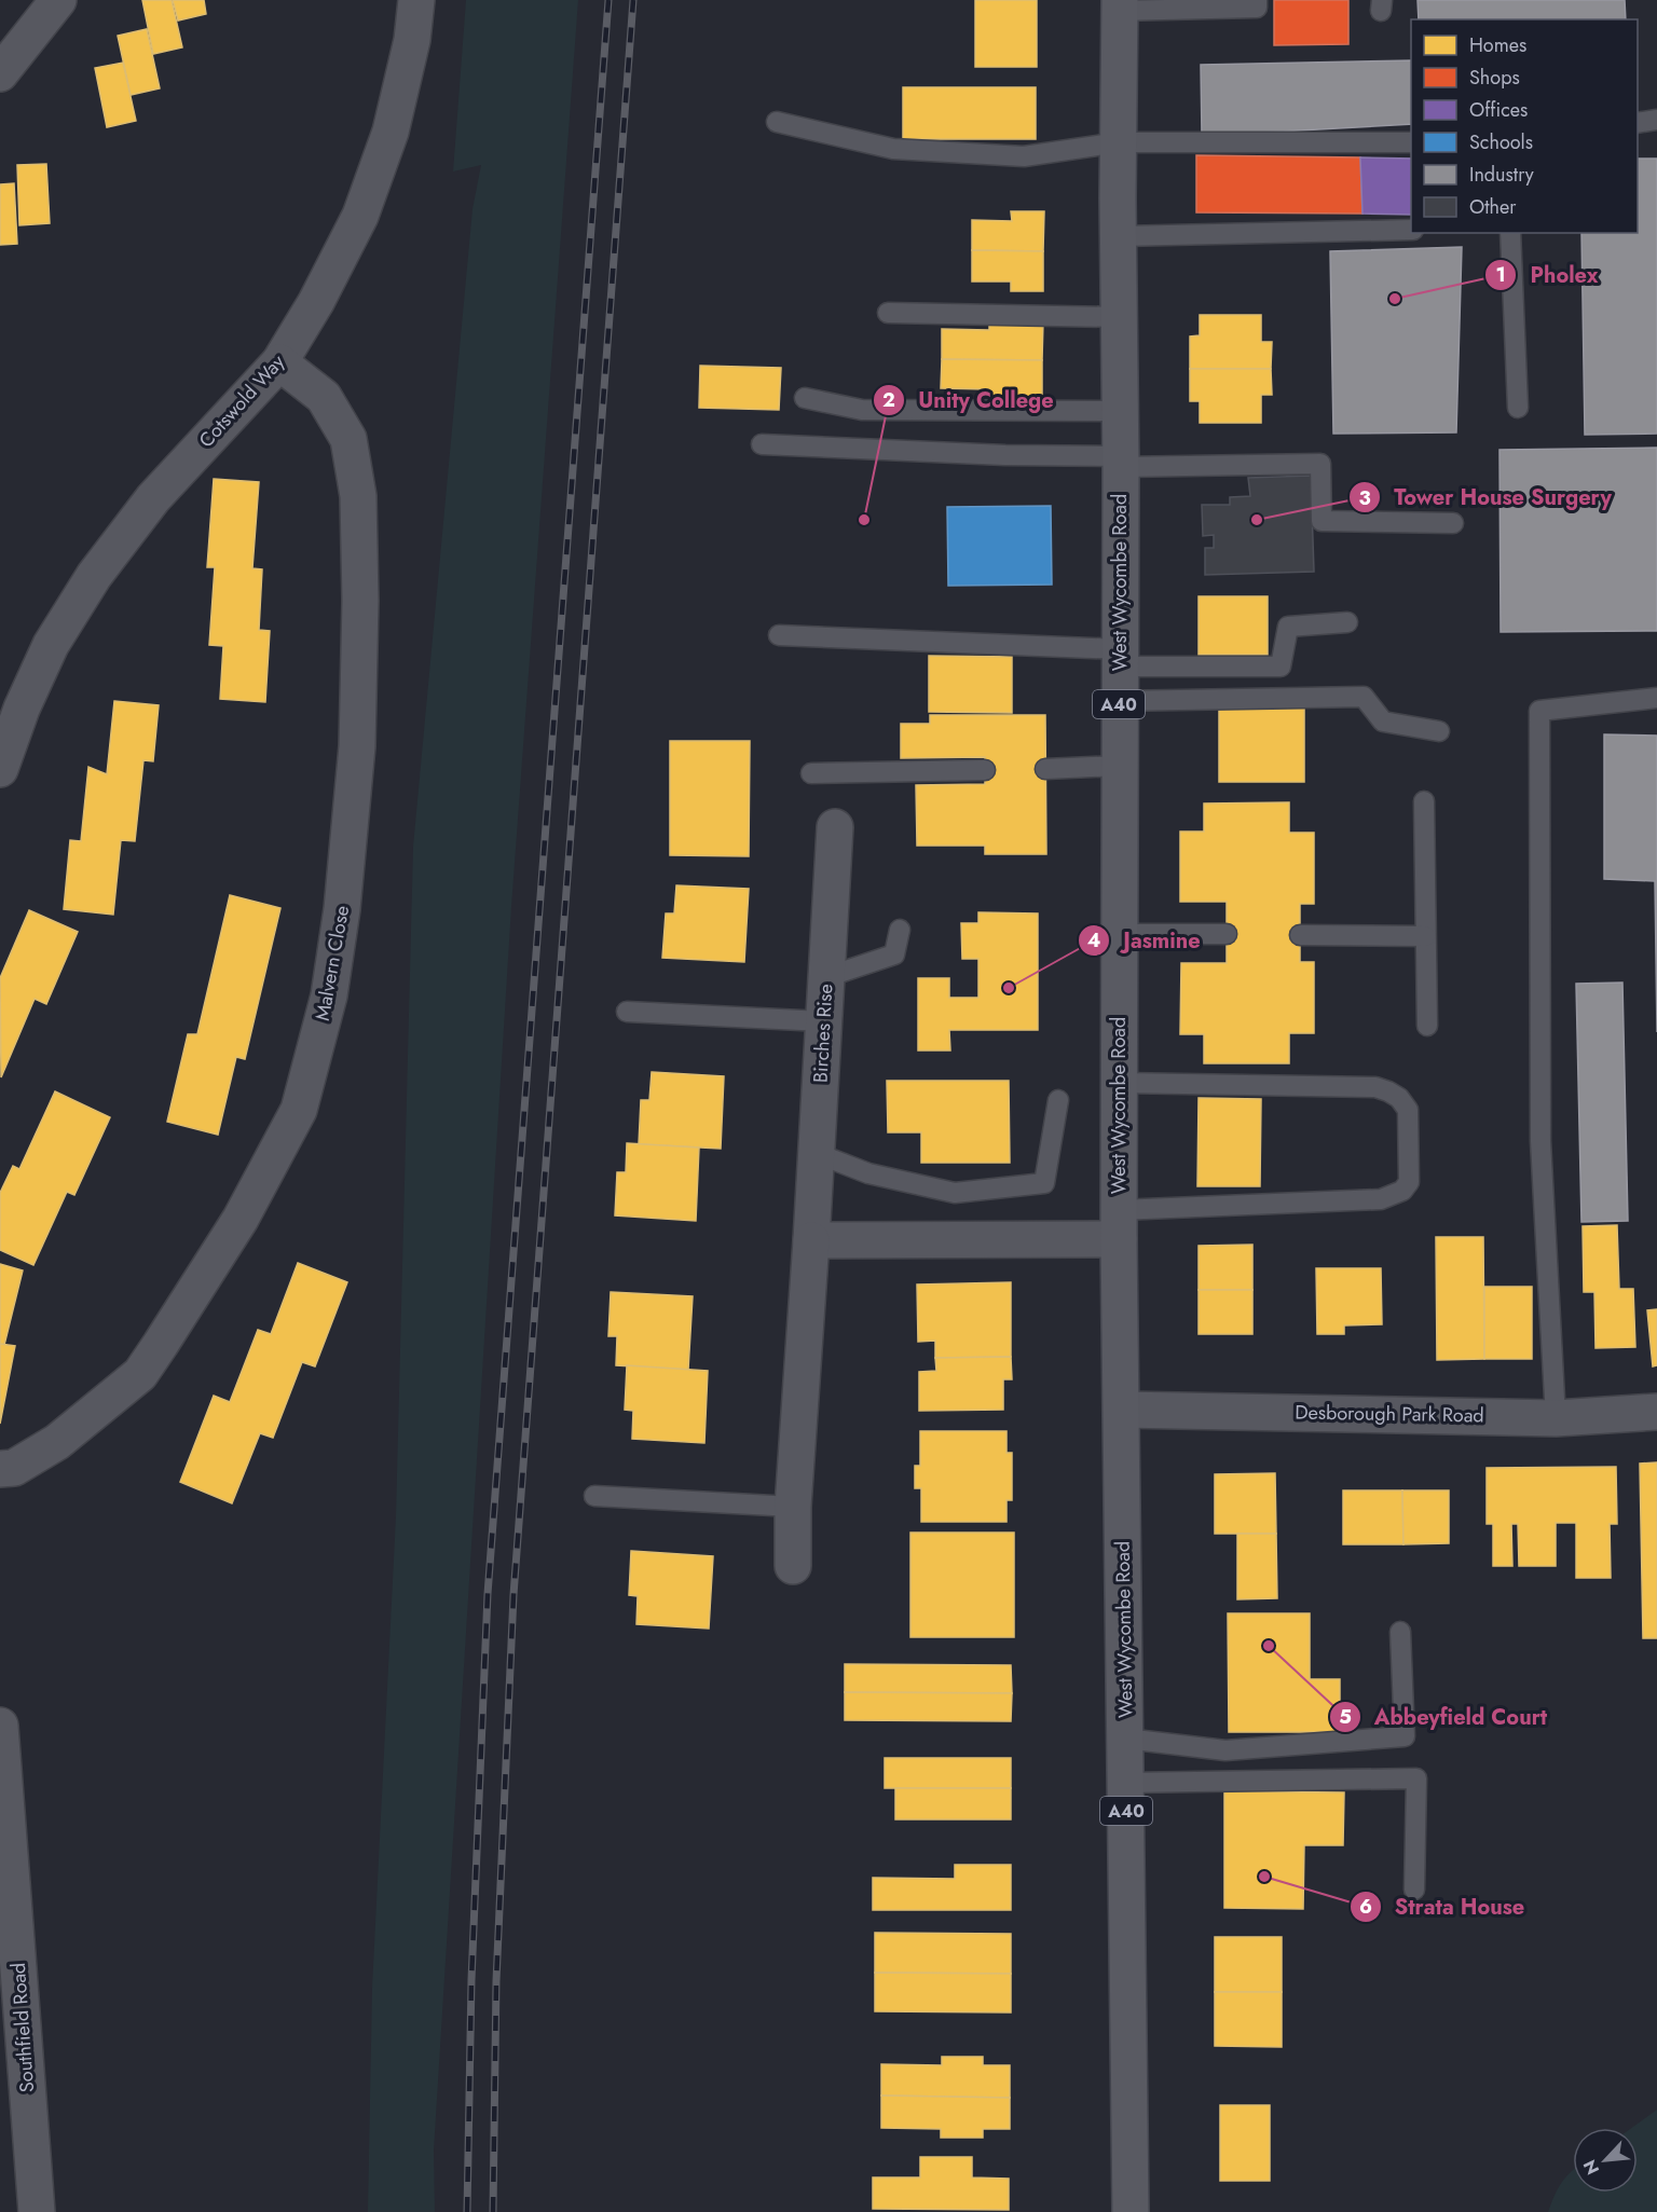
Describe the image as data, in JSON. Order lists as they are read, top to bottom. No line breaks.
{"streets":{"main road":["West Wycombe Road","A40"],"street":["Cotswold Way","Malvern Close","Birches Rise","Desborough Park Road","Southfield Road"]},"crossings":[["Cotswold Way","Malvern Close"],["West Wycombe Road","Desborough Park Road"]],"places":["Pholex","Unity College","Tower House Surgery","Jasmine","Abbeyfield Court","Strata House"],"legend":["Homes","Shops","Offices","Schools","Industry","Other"],"north":"bottom left"}
